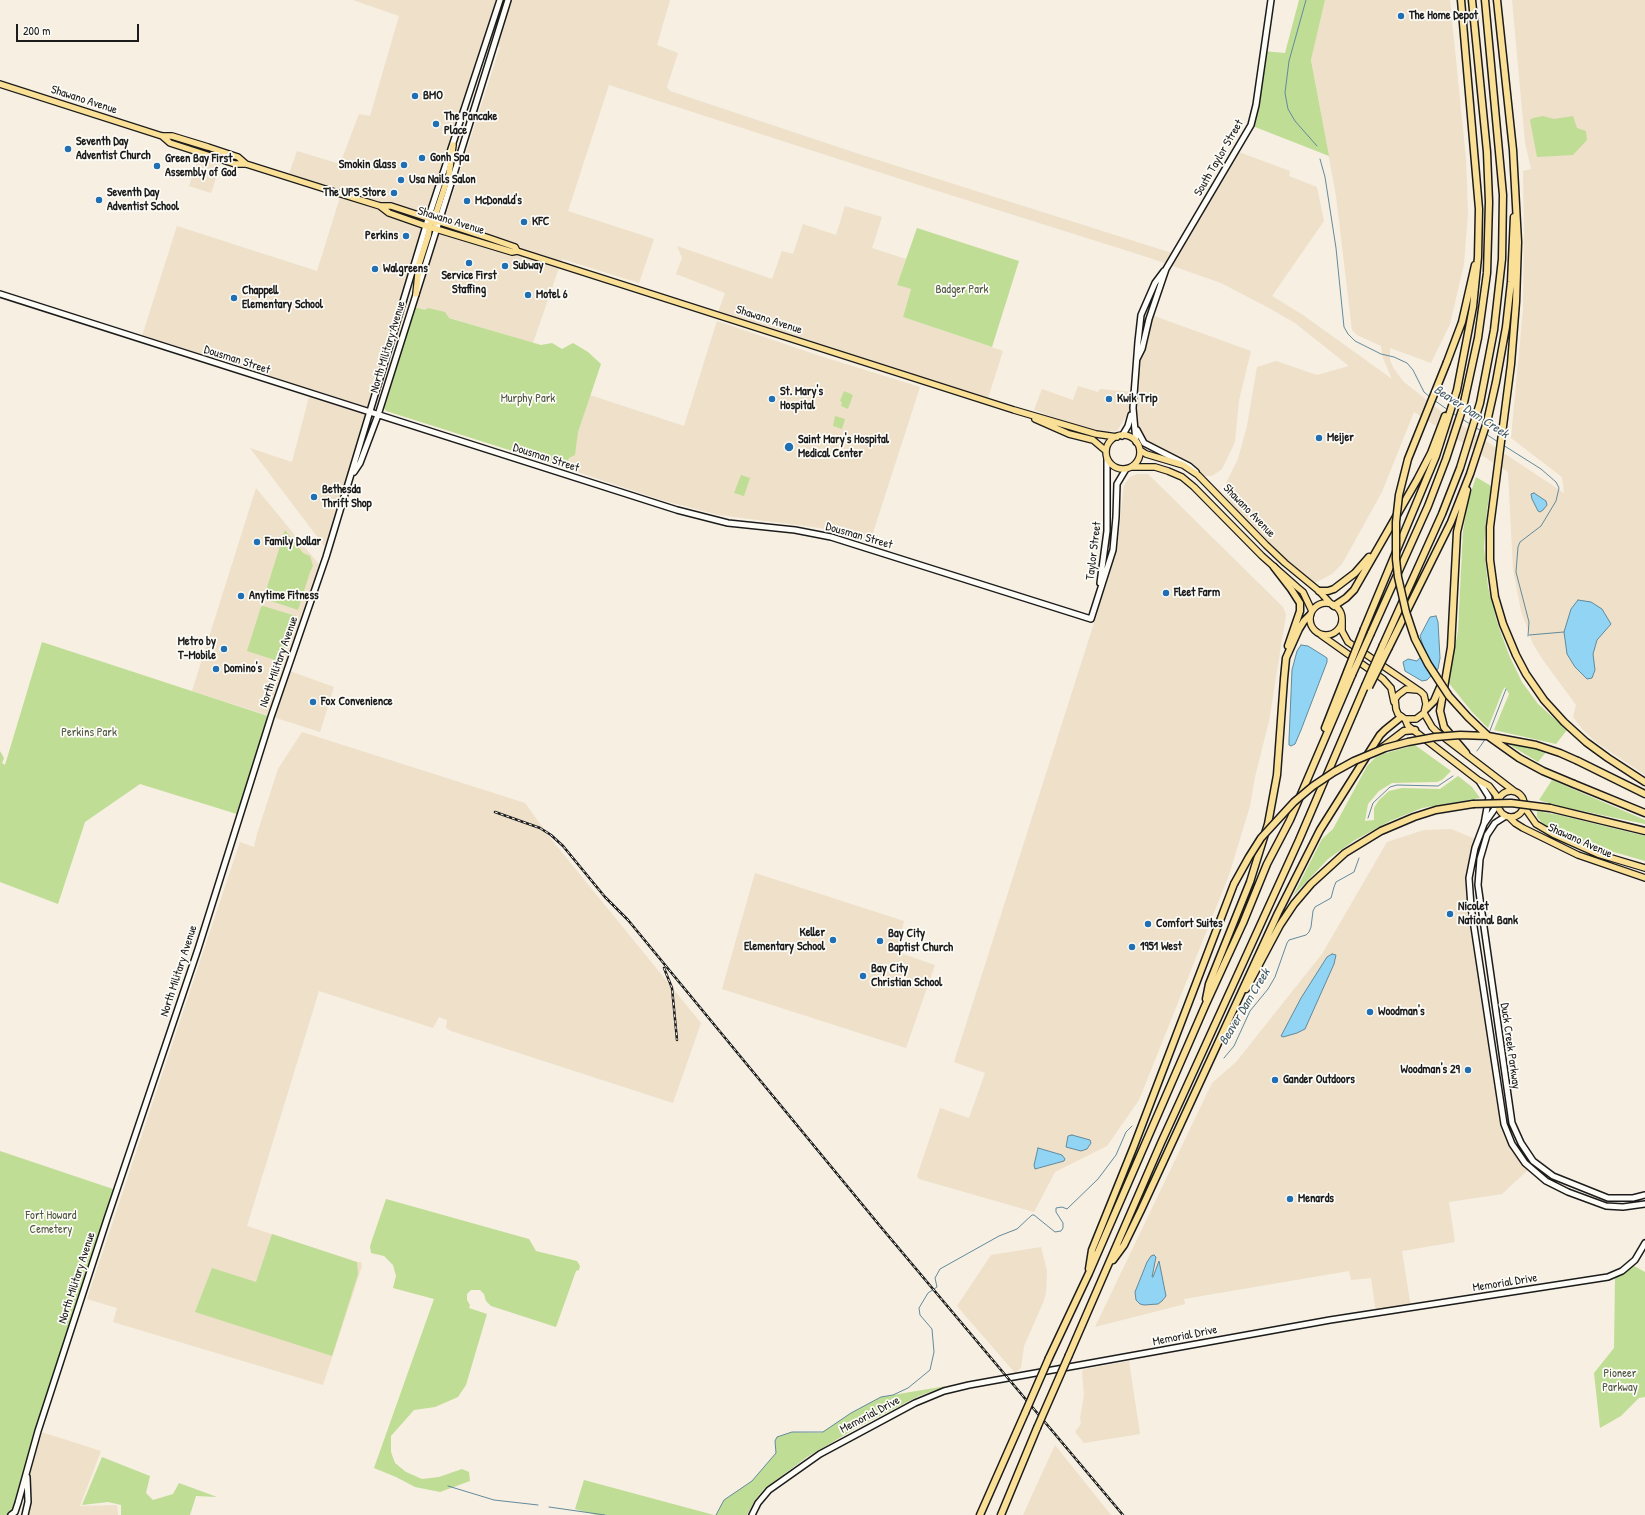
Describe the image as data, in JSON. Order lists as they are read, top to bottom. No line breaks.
{"streets":{"main road":["Shawano Avenue"],"street":["South Taylor Street","North Military Avenue","Dousman Street","Taylor Street","Duck Creek Parkway","Memorial Drive"]},"crossings":[["Shawano Avenue","South Taylor Street"],["Shawano Avenue","North Military Avenue"],["Shawano Avenue","Taylor Street"],["Shawano Avenue","Duck Creek Parkway"],["South Taylor Street","Taylor Street"],["North Military Avenue","Dousman Street"],["Dousman Street","Taylor Street"]],"water":["Beaver Dam Creek"],"parks":["Badger Park","Murphy Park","Perkins Park","Fort Howard Cemetery","Pioneer Parkway"],"places":["The Home Depot","BMO","The Pancake Place","Seventh Day Adventist Church","Gonh Spa","Smokin Glass","Green Bay First Assembly of God","Usa Nails Salon","The UPS Store","Seventh Day Adventist School","McDonald's","KFC","Perkins","Service First Staffing","Subway","Walgreens","Motel 6","Chappell Elementary School","St. Mary's Hospital","Kwik Trip","Meijer","Saint Mary's Hospital Medical Center","Bethesda Thrift Shop","Family Dollar","Fleet Farm","Anytime Fitness","Metro by T-Mobile","Domino's","Fox Convenience","Nicolet National Bank","Comfort Suites","Keller Elementary School","Bay City Baptist Church","1951 West","Bay City Christian School","Woodman's","Woodman's 29","Gander Outdoors","Menards"],"scale_bar":"200 m"}
